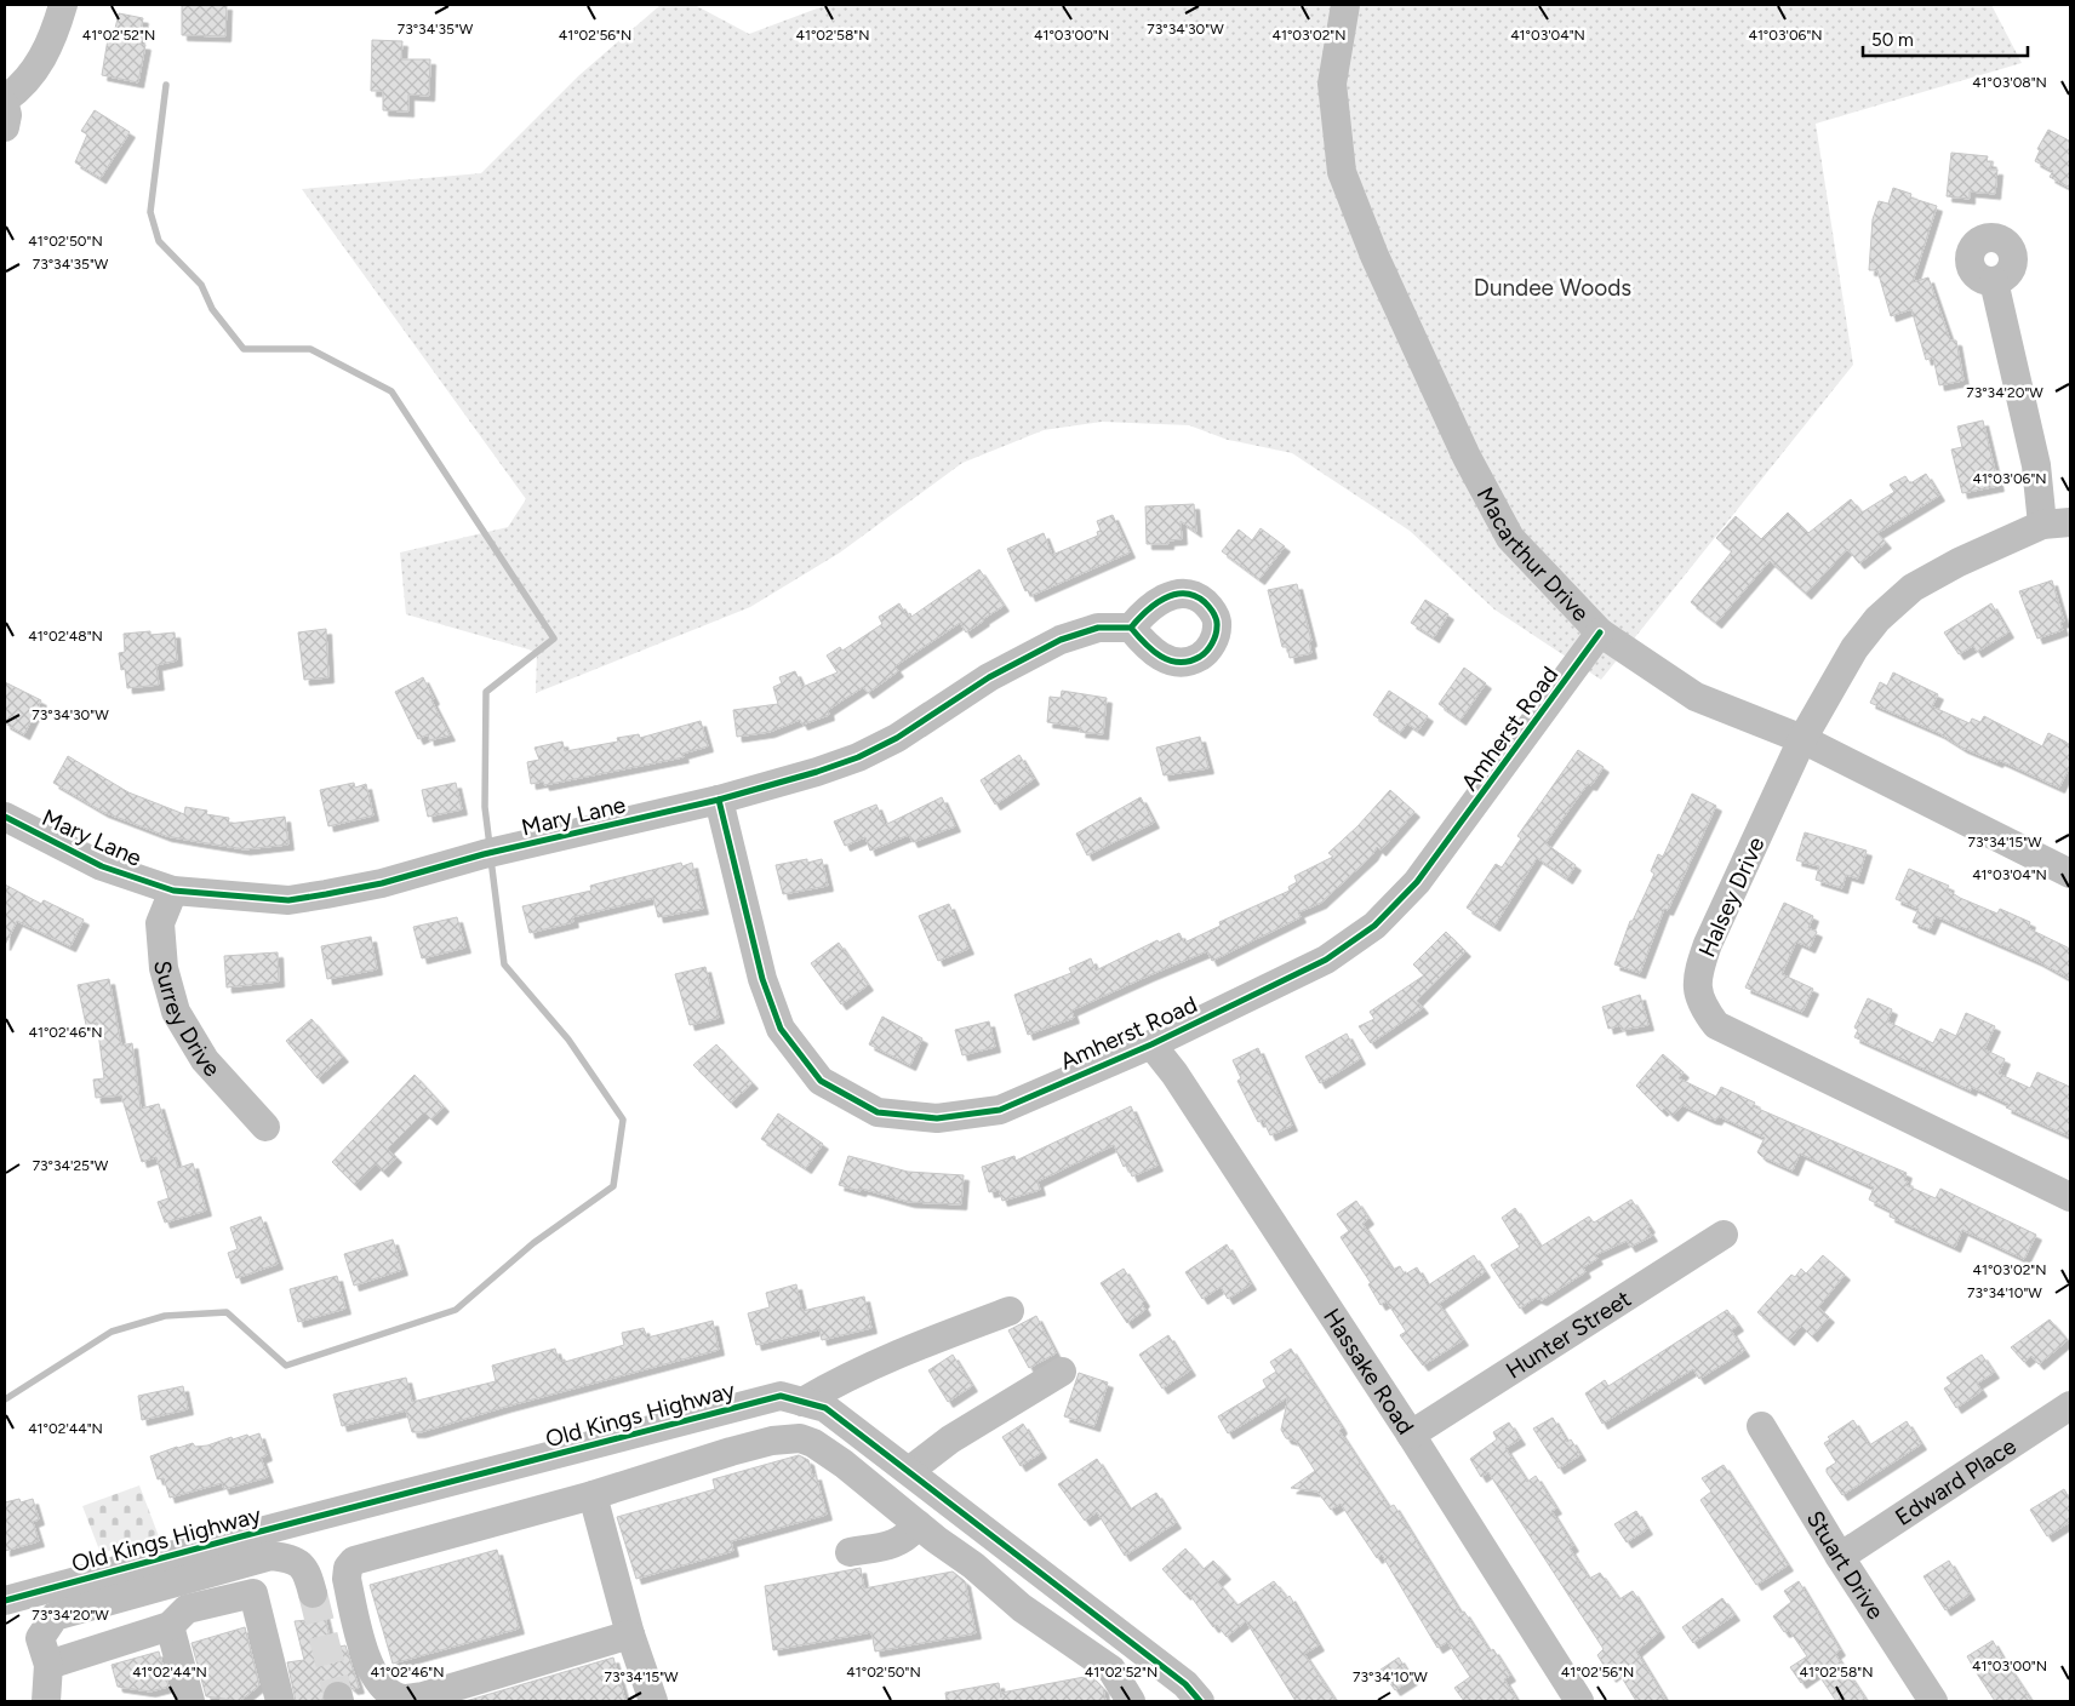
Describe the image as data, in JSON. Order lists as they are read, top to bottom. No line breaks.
{"streets":{"street":["Macarthur Drive","Amherst Road","Mary Lane","Halsey Drive","Surrey Drive","Hunter Street","Hassake Road","Old Kings Highway","Edward Place","Stuart Drive"]},"crossings":[["Macarthur Drive","Amherst Road"],["Macarthur Drive","Halsey Drive"],["Amherst Road","Mary Lane"],["Amherst Road","Hassake Road"],["Mary Lane","Surrey Drive"],["Hunter Street","Hassake Road"],["Edward Place","Stuart Drive"]],"parks":["Dundee Woods"],"scale_bar":"50 m","coordinates":["73°34'35\"W","73°34'30\"W","41°02'52\"N","41°02'56\"N","41°02'58\"N","41°03'00\"N","41°03'02\"N","41°03'04\"N","41°03'06\"N","41°03'08\"N","41°02'50\"N","73°34'20\"W","41°02'48\"N","73°34'15\"W","41°02'46\"N","73°34'25\"W","73°34'10\"W","41°02'44\"N"]}
